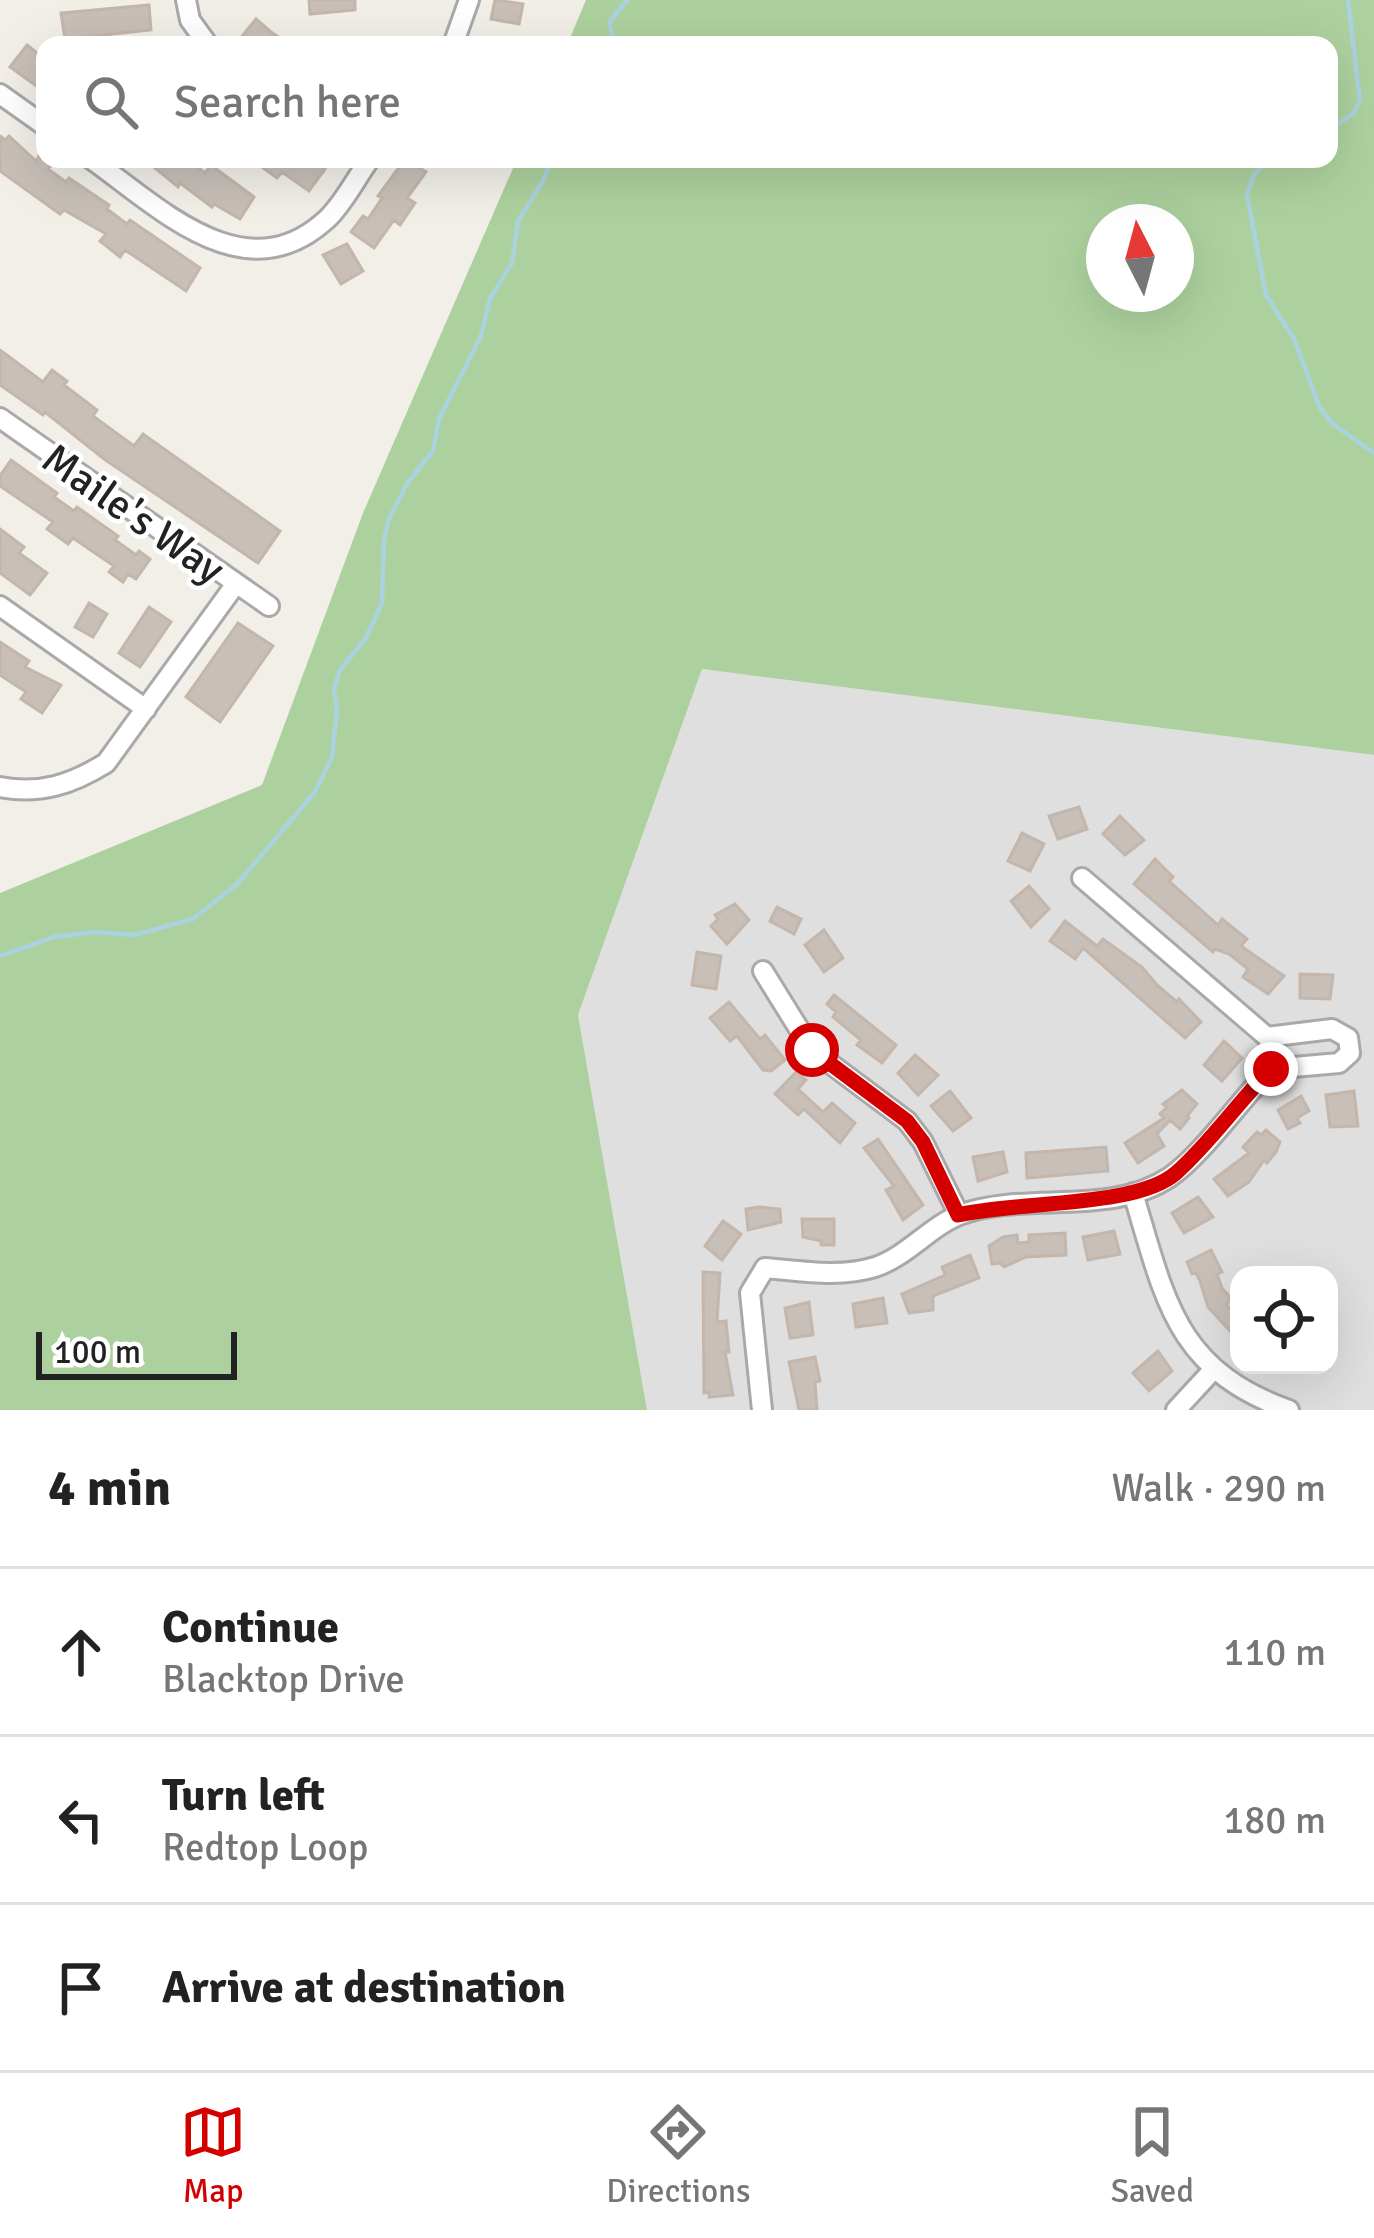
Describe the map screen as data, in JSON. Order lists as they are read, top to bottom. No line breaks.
{"streets":{"street":["Maile's Way"]},"scale_bar":"100 m","north":"top","page":{"search":"Search here","scale":"100 m","heading":["4 min","Walk · 290 m"],"list":[["Continue","Blacktop Drive","110 m"],["Turn left","Redtop Loop","180 m"],"Arrive at destination"],"nav":["Map","Directions","Saved"]}}
